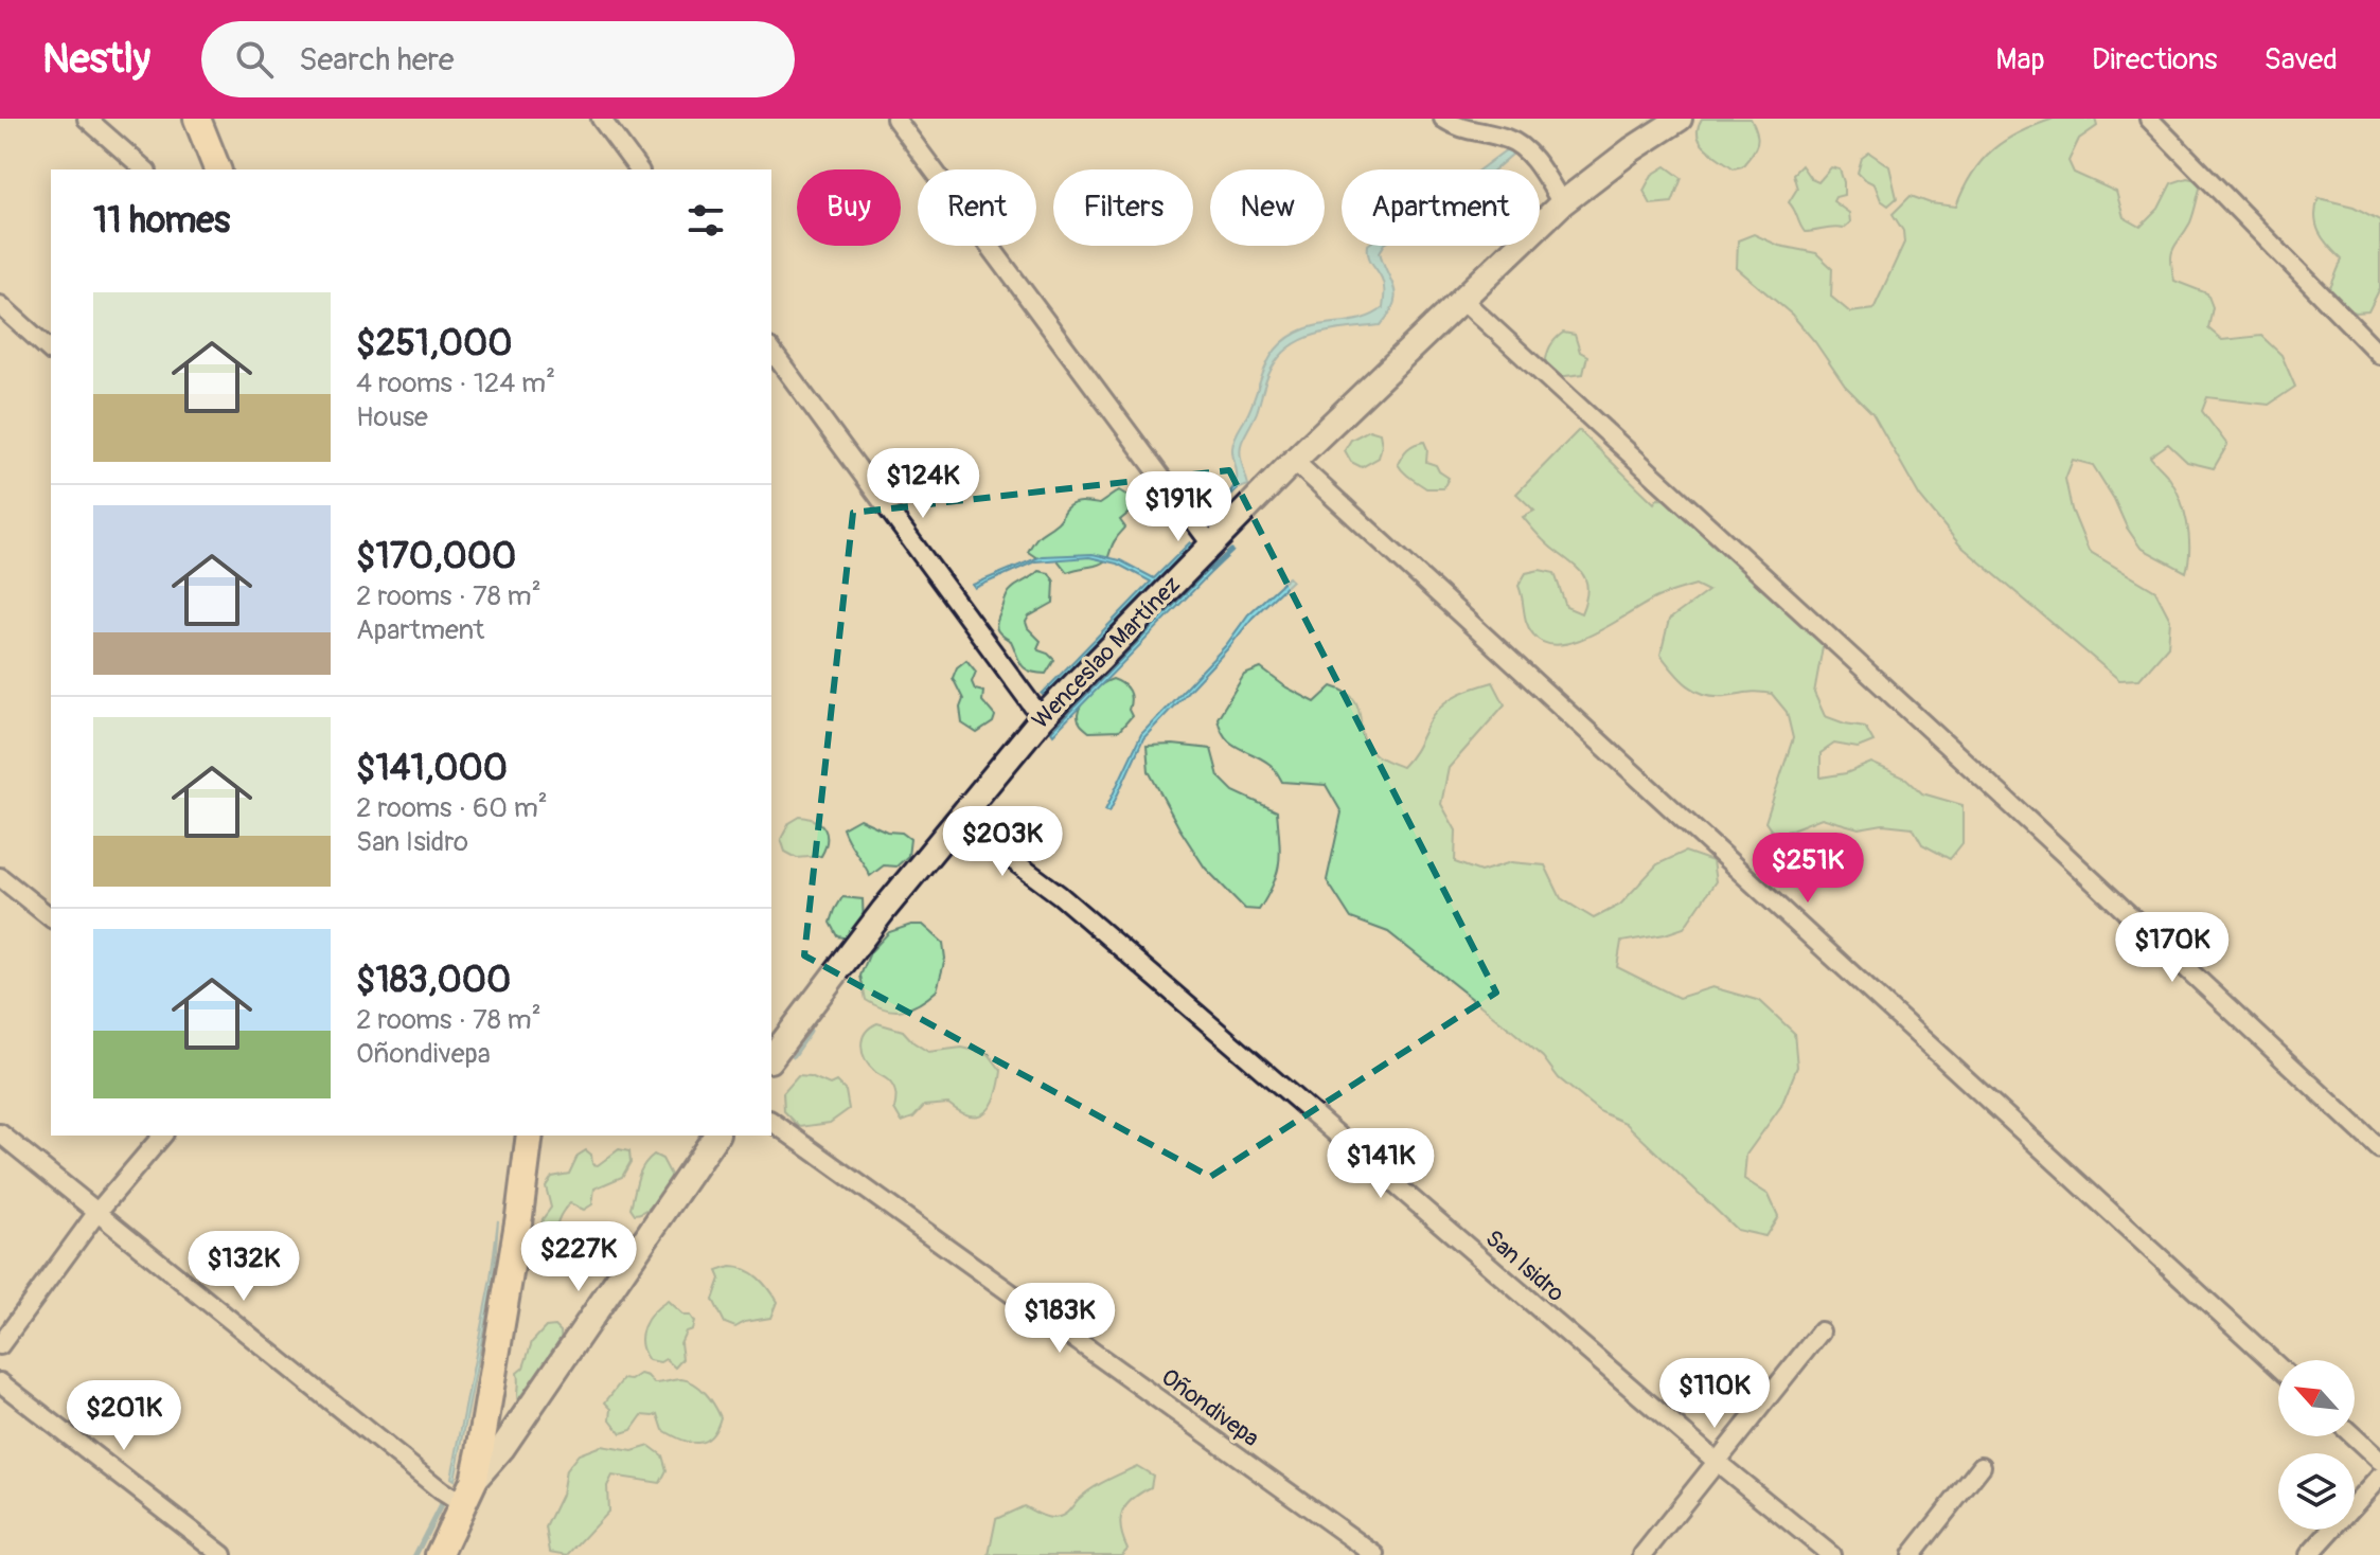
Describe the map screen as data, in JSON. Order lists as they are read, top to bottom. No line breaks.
{"streets":{"main road":["Wenceslao Martínez"],"street":["San Isidro","Oñondivepa"]},"crossings":[["Wenceslao Martínez","San Isidro"]],"north":"top left","page":{"header":"Nestly","search":"Search here","nav":["Map","Directions","Saved"],"chip":["Buy","Rent","Filters","New","Apartment"],"heading":"11 homes","list":[{"name":"$251,000","note":"4 rooms · 124 m² · House"},{"name":"$170,000","note":"2 rooms · 78 m² · Apartment"},{"name":"$141,000","note":"2 rooms · 60 m² · San Isidro"},{"name":"$183,000","note":"2 rooms · 78 m² · Oñondivepa"}],"price":["$124K","$191K","$203K","$251K","$170K","$141K","$227K","$132K","$183K","$110K","$201K"]}}
